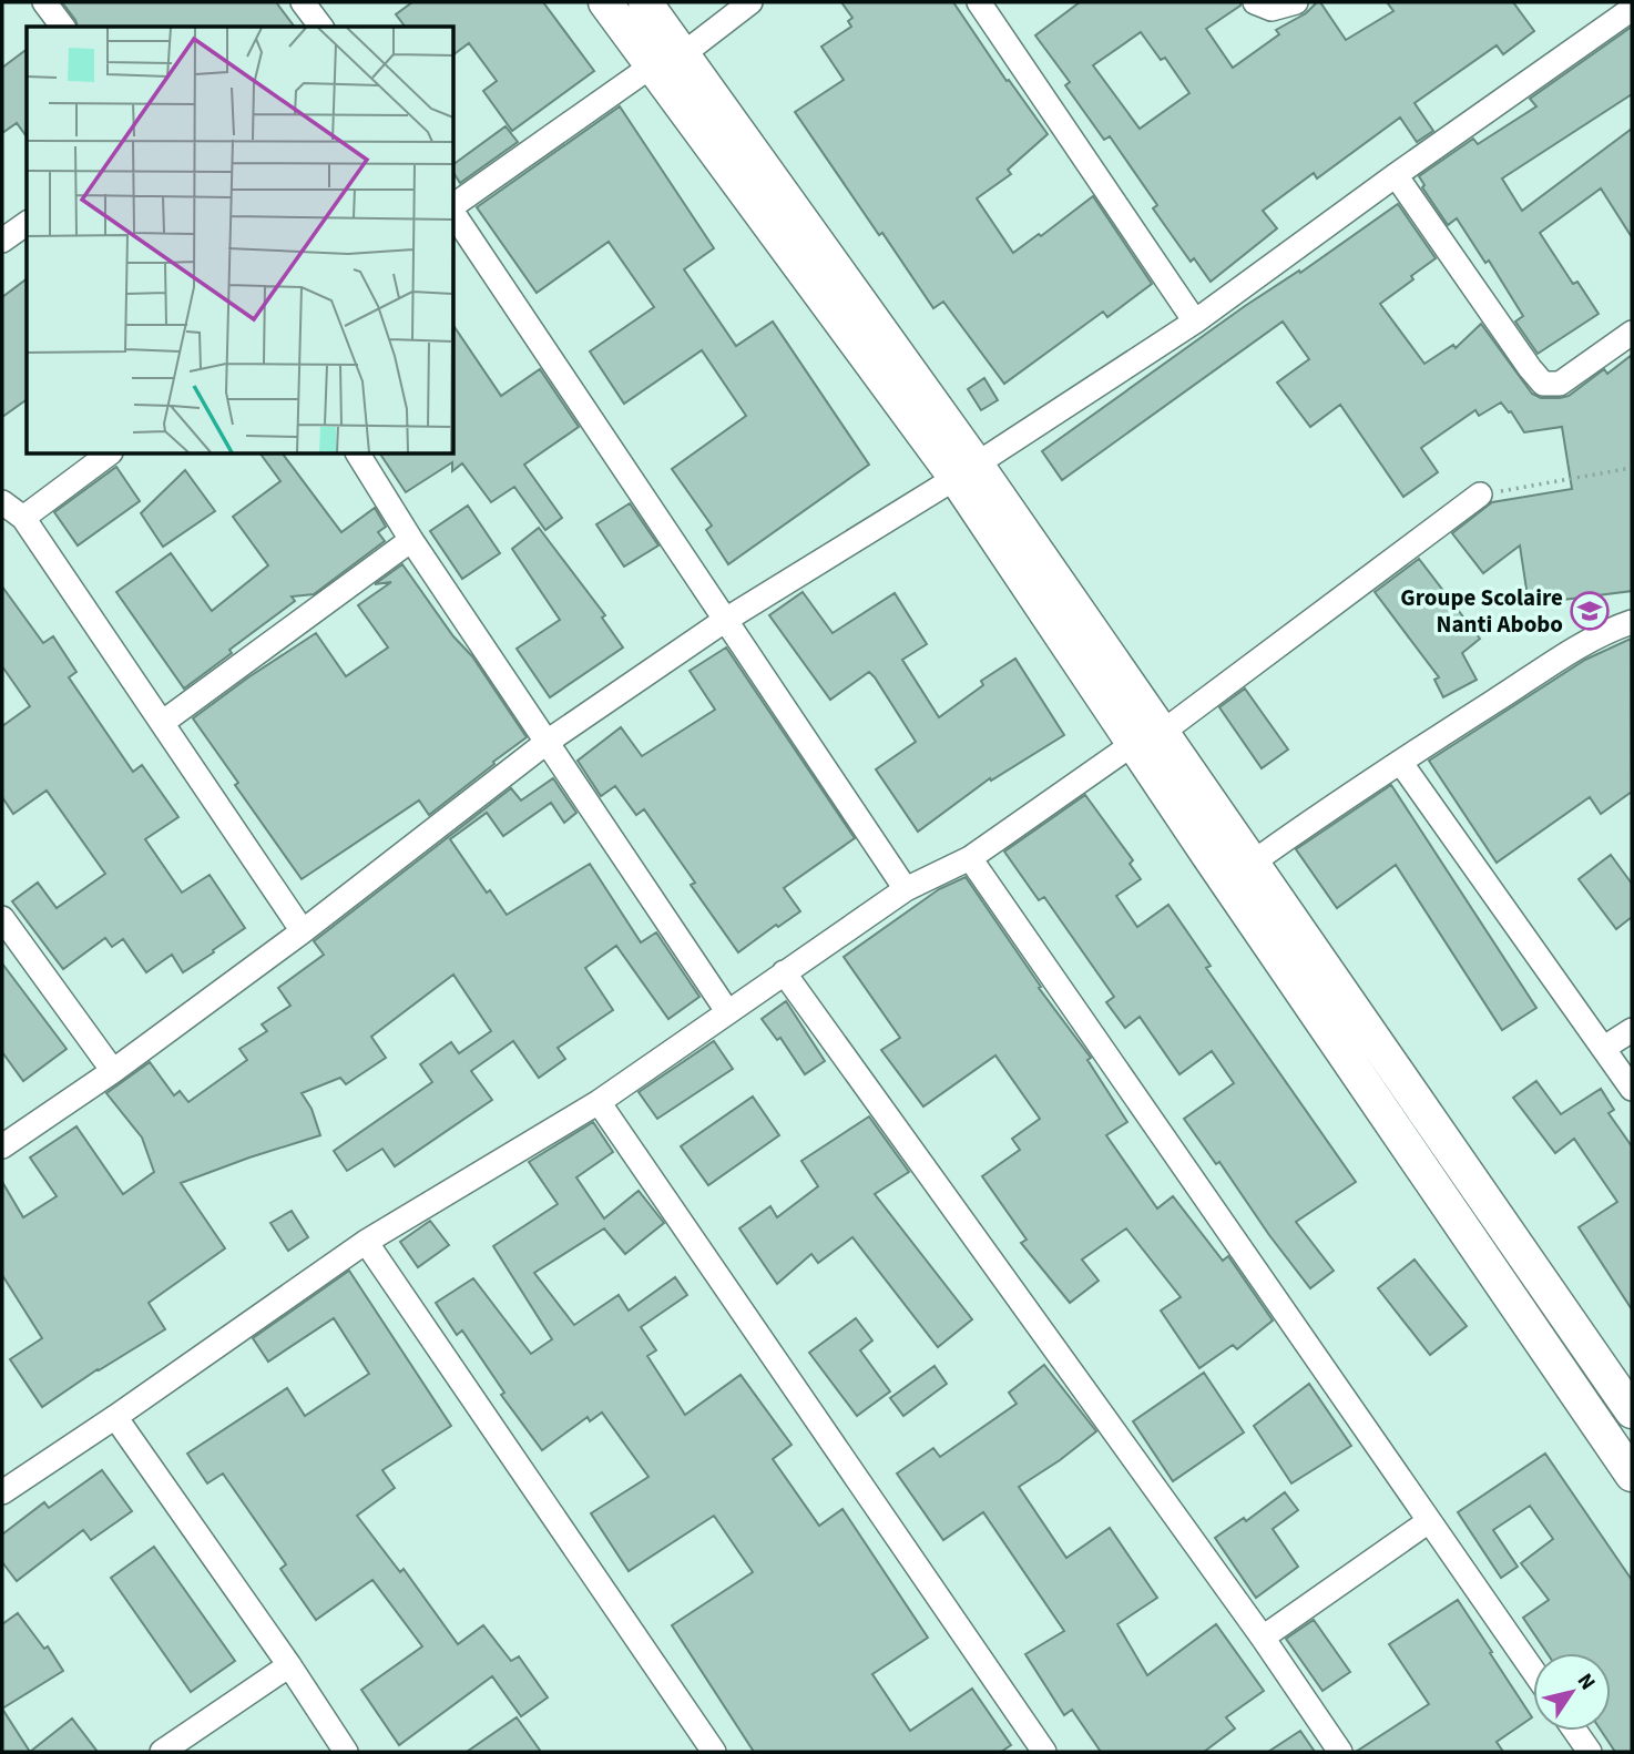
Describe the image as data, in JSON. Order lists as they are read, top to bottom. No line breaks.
{"places":{"school or university":["Groupe Scolaire Nanti Abobo"]},"north":"top right"}
